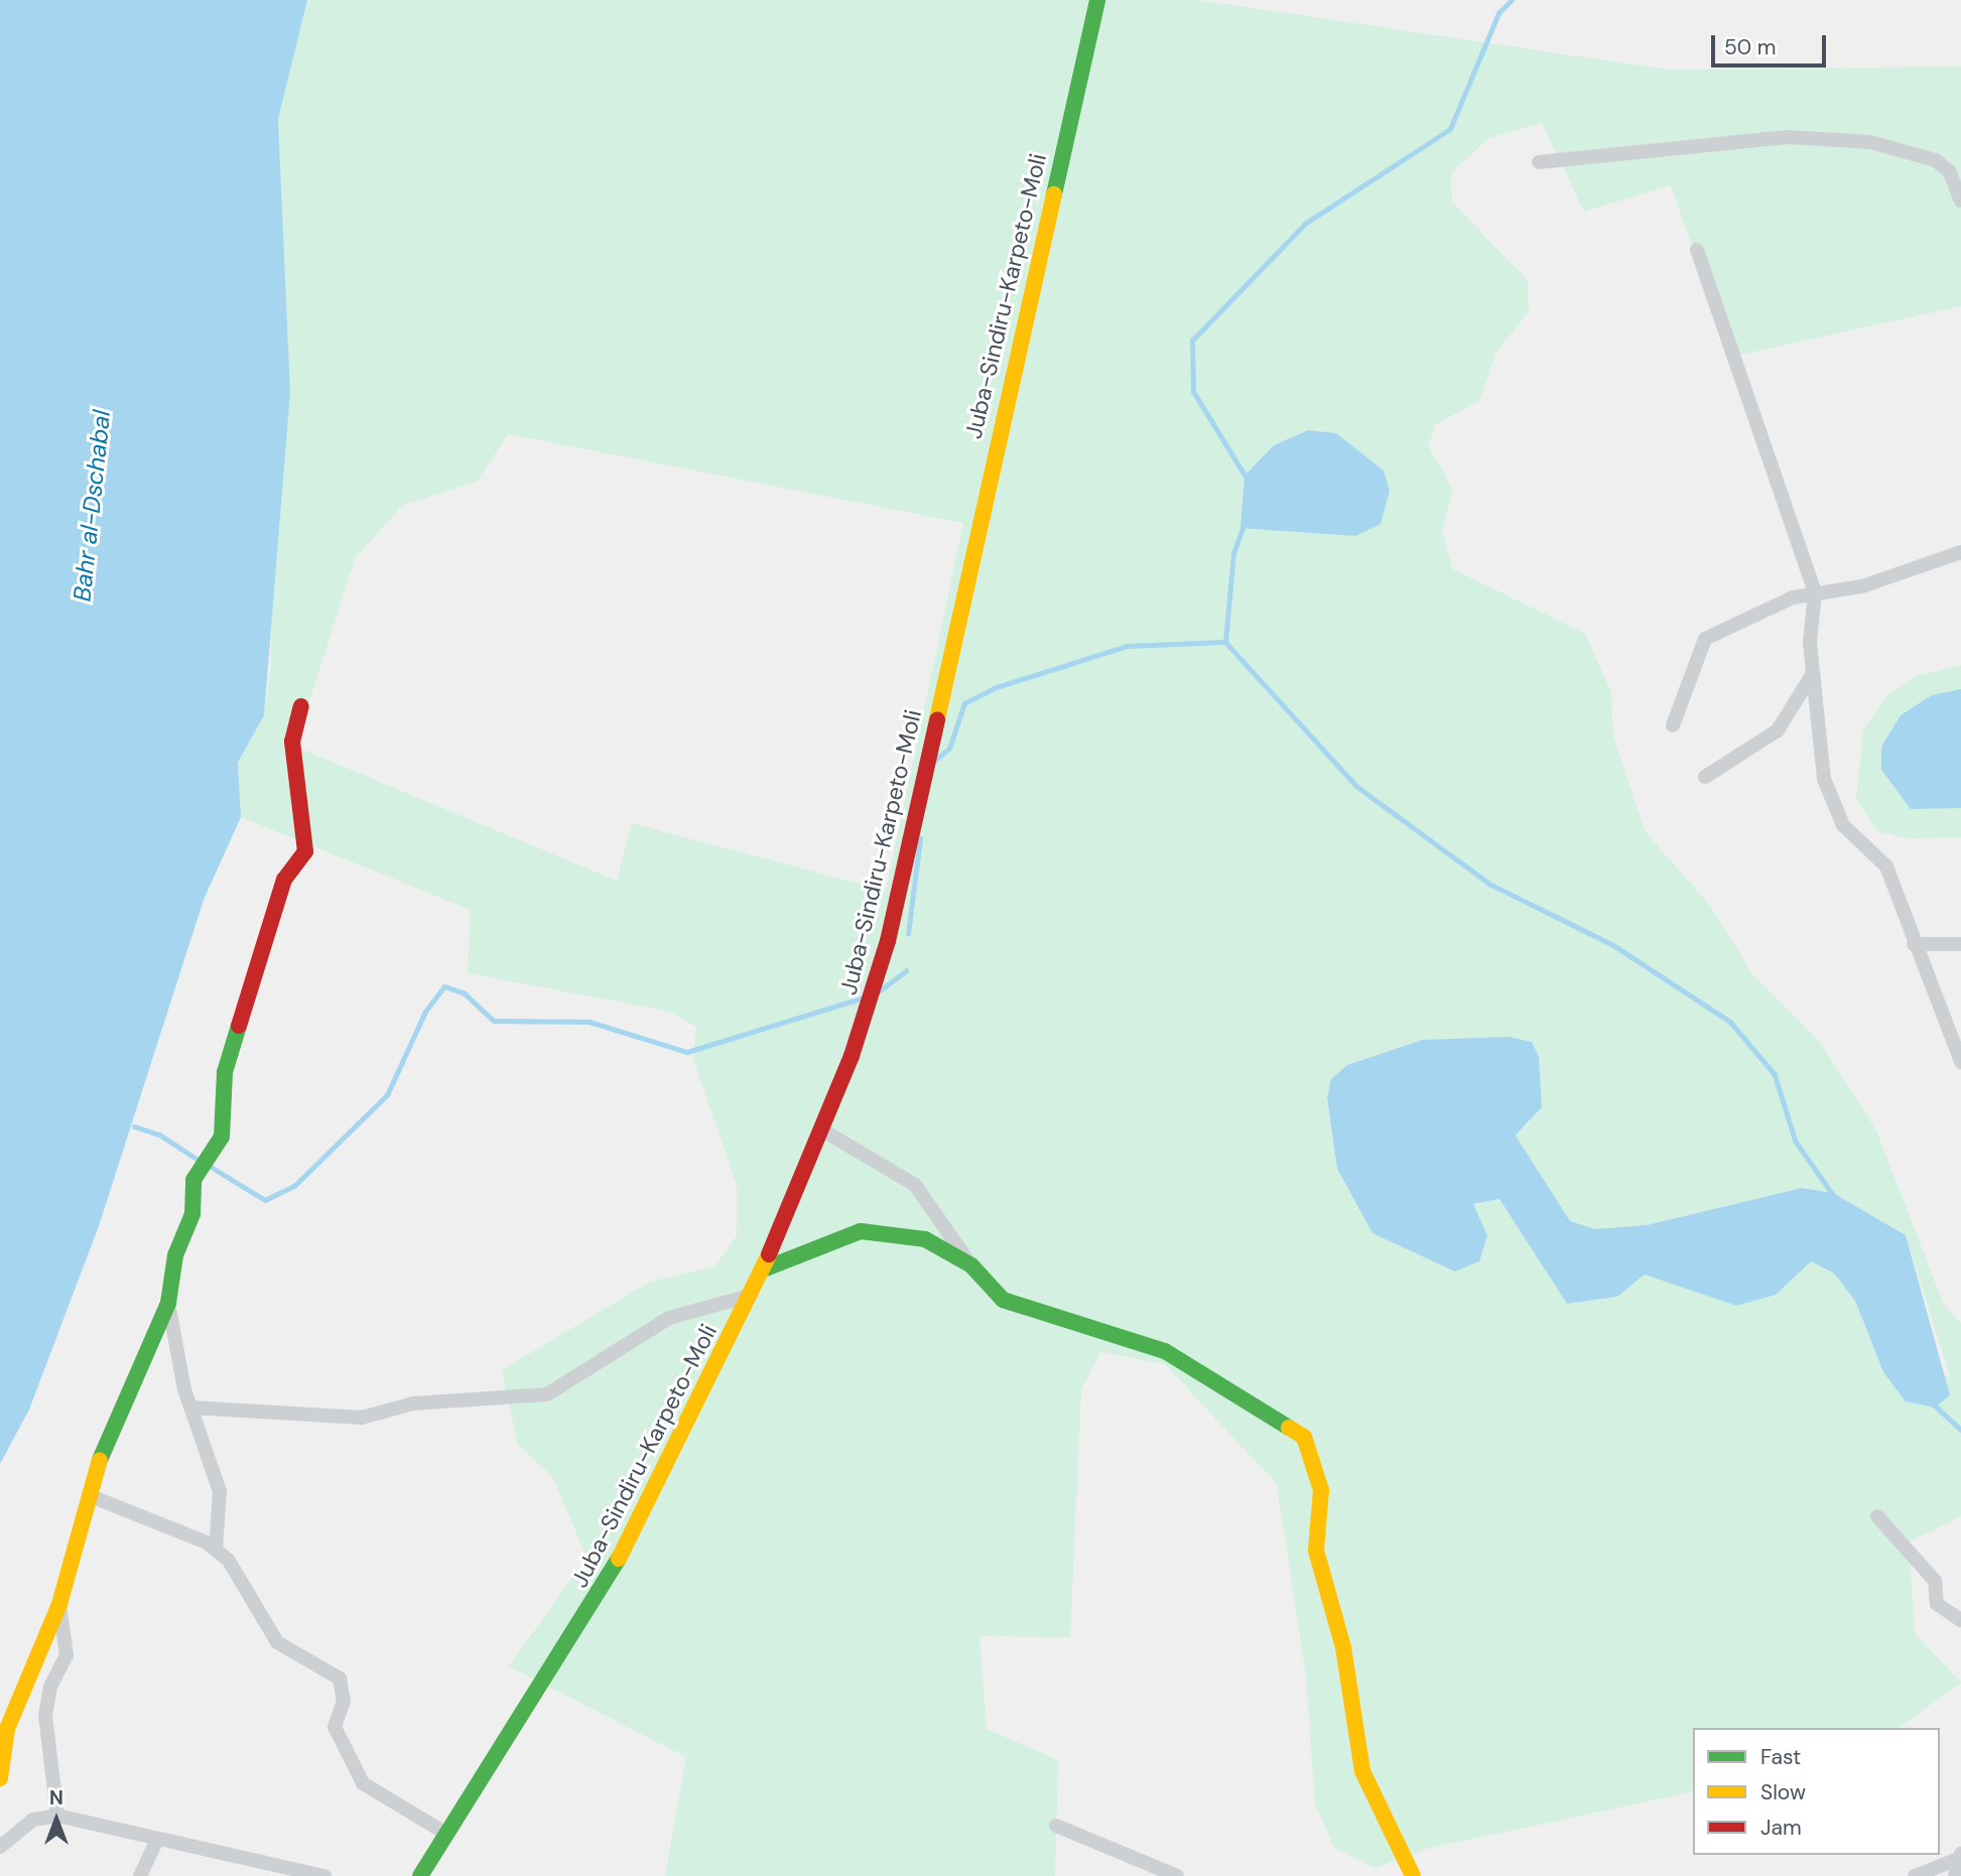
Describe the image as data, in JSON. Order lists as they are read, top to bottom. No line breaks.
{"streets":{"street":["Juba-Sindiru-Karpeto-Moli"]},"water":["Bahr al-Dschabal"],"legend":["Fast","Slow","Jam"],"scale_bar":"50 m","north":"top"}
